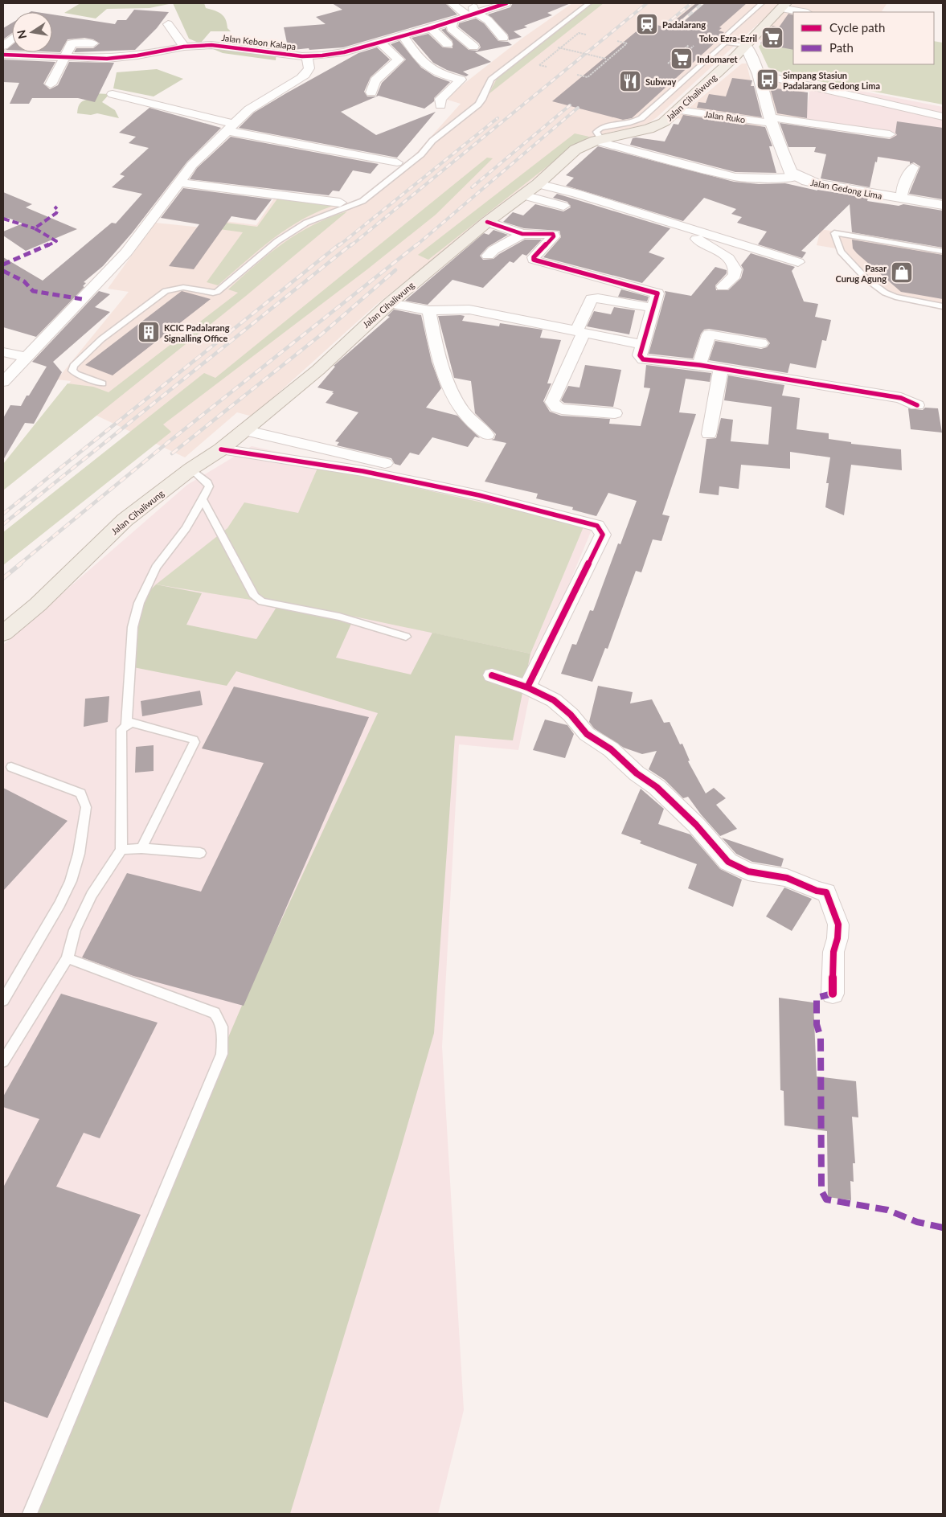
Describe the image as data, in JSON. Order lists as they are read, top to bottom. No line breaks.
{"streets":{"highway":["Jalan Cihaliwung"],"street":["Jalan Kebon Kalapa","Jalan Ruko","Jalan Gedong Lima"]},"crossings":[["Jalan Cihaliwung","Jalan Ruko"],["Jalan Cihaliwung","Jalan Gedong Lima"],["Jalan Ruko","Jalan Gedong Lima"]],"places":{"station":["Padalarang"],"supermarket":["Toko Ezra-Ezril","Indomaret"],"bus stop":["Simpang Stasiun Padalarang Gedong Lima"],"restaurant":["Subway"],"shop":["Pasar Curug Agung"],"building":["KCIC Padalarang Signalling Office"]},"legend":["Cycle path","Path"],"north":"left"}
